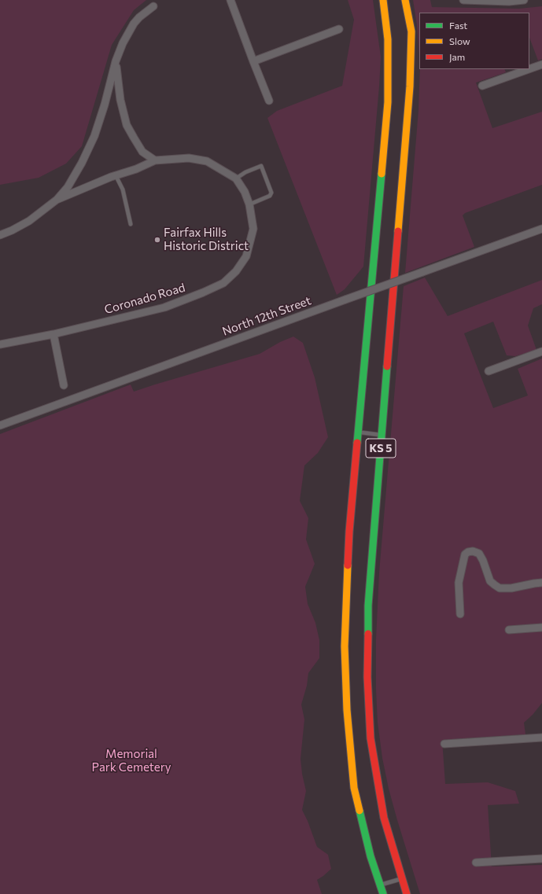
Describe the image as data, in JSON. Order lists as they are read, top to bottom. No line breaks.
{"streets":{"highway":["KS 5"],"street":["Coronado Road","North 12th Street"]},"parks":["Memorial Park Cemetery"],"places":["Fairfax Hills Historic District"],"legend":["Fast","Slow","Jam"]}
